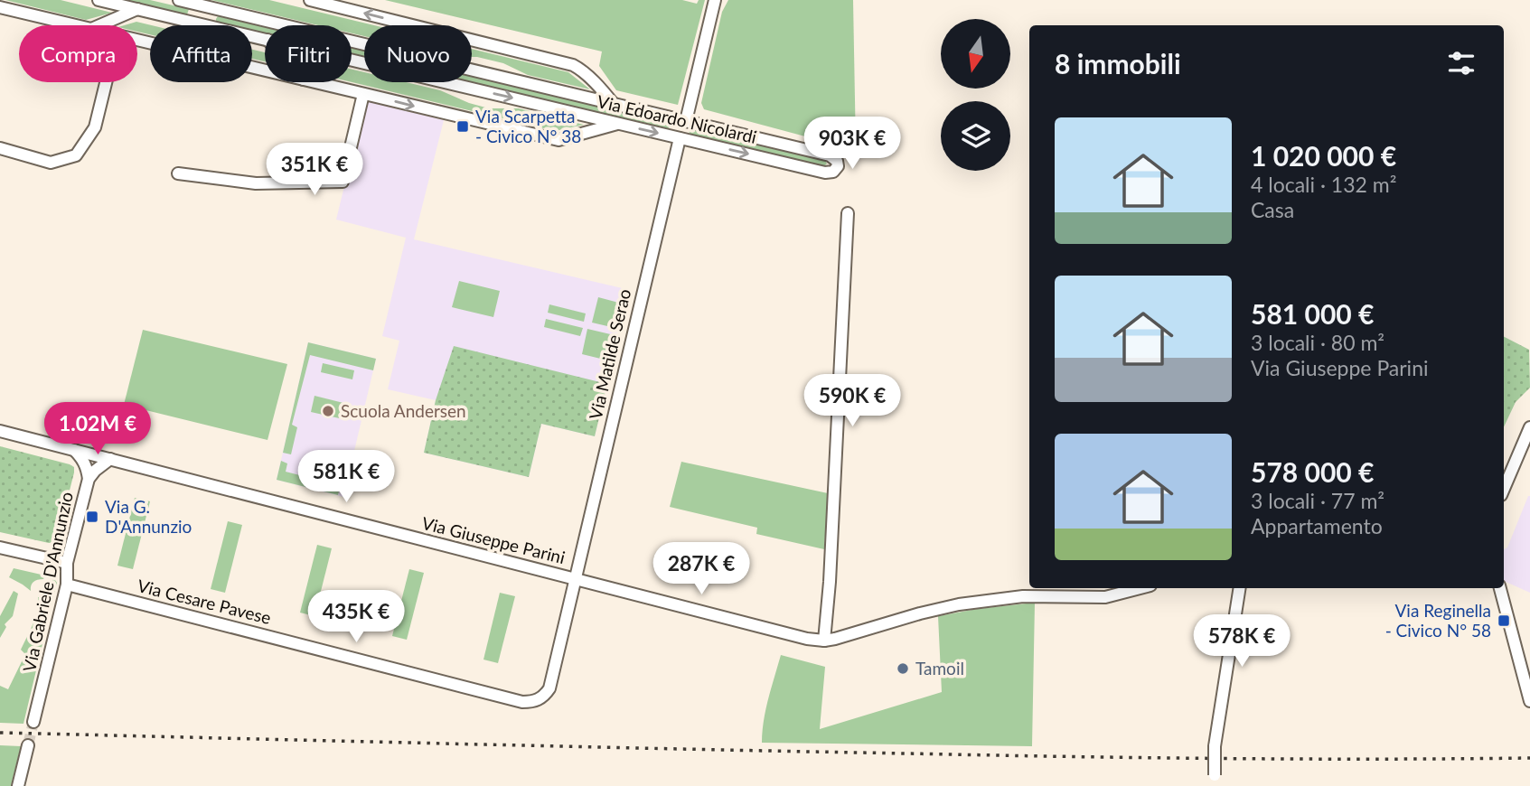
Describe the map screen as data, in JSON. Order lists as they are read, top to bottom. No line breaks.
{"streets":{"street":["Via Edoardo Nicolardi","Via Matilde Serao","Via Giuseppe Parini","Via Gabriele D'Annunzio","Via Cesare Pavese"]},"crossings":[["Via Edoardo Nicolardi","Via Matilde Serao"],["Via Matilde Serao","Via Giuseppe Parini"],["Via Matilde Serao","Via Cesare Pavese"],["Via Giuseppe Parini","Via Gabriele D'Annunzio"],["Via Giuseppe Parini","Via Cesare Pavese"],["Via Gabriele D'Annunzio","Via Cesare Pavese"]],"places":{"transit":["Via Scarpetta - Civico N° 38","Via G. D'Annunzio","Via Reginella - Civico N° 58"],"other":["Scuola Andersen","Tamoil"]},"north":"bottom","page":{"chip":["Compra","Affitta","Filtri","Nuovo"],"heading":"8 immobili","list":[{"name":"1 020 000 €","note":"4 locali · 132 m² · Casa"},{"name":"581 000 €","note":"3 locali · 80 m² · Via Giuseppe Parini"},{"name":"578 000 €","note":"3 locali · 77 m² · Appartamento"}],"price":["903K €","351K €","590K €","1.02M €","581K €","287K €","435K €","578K €"]}}
